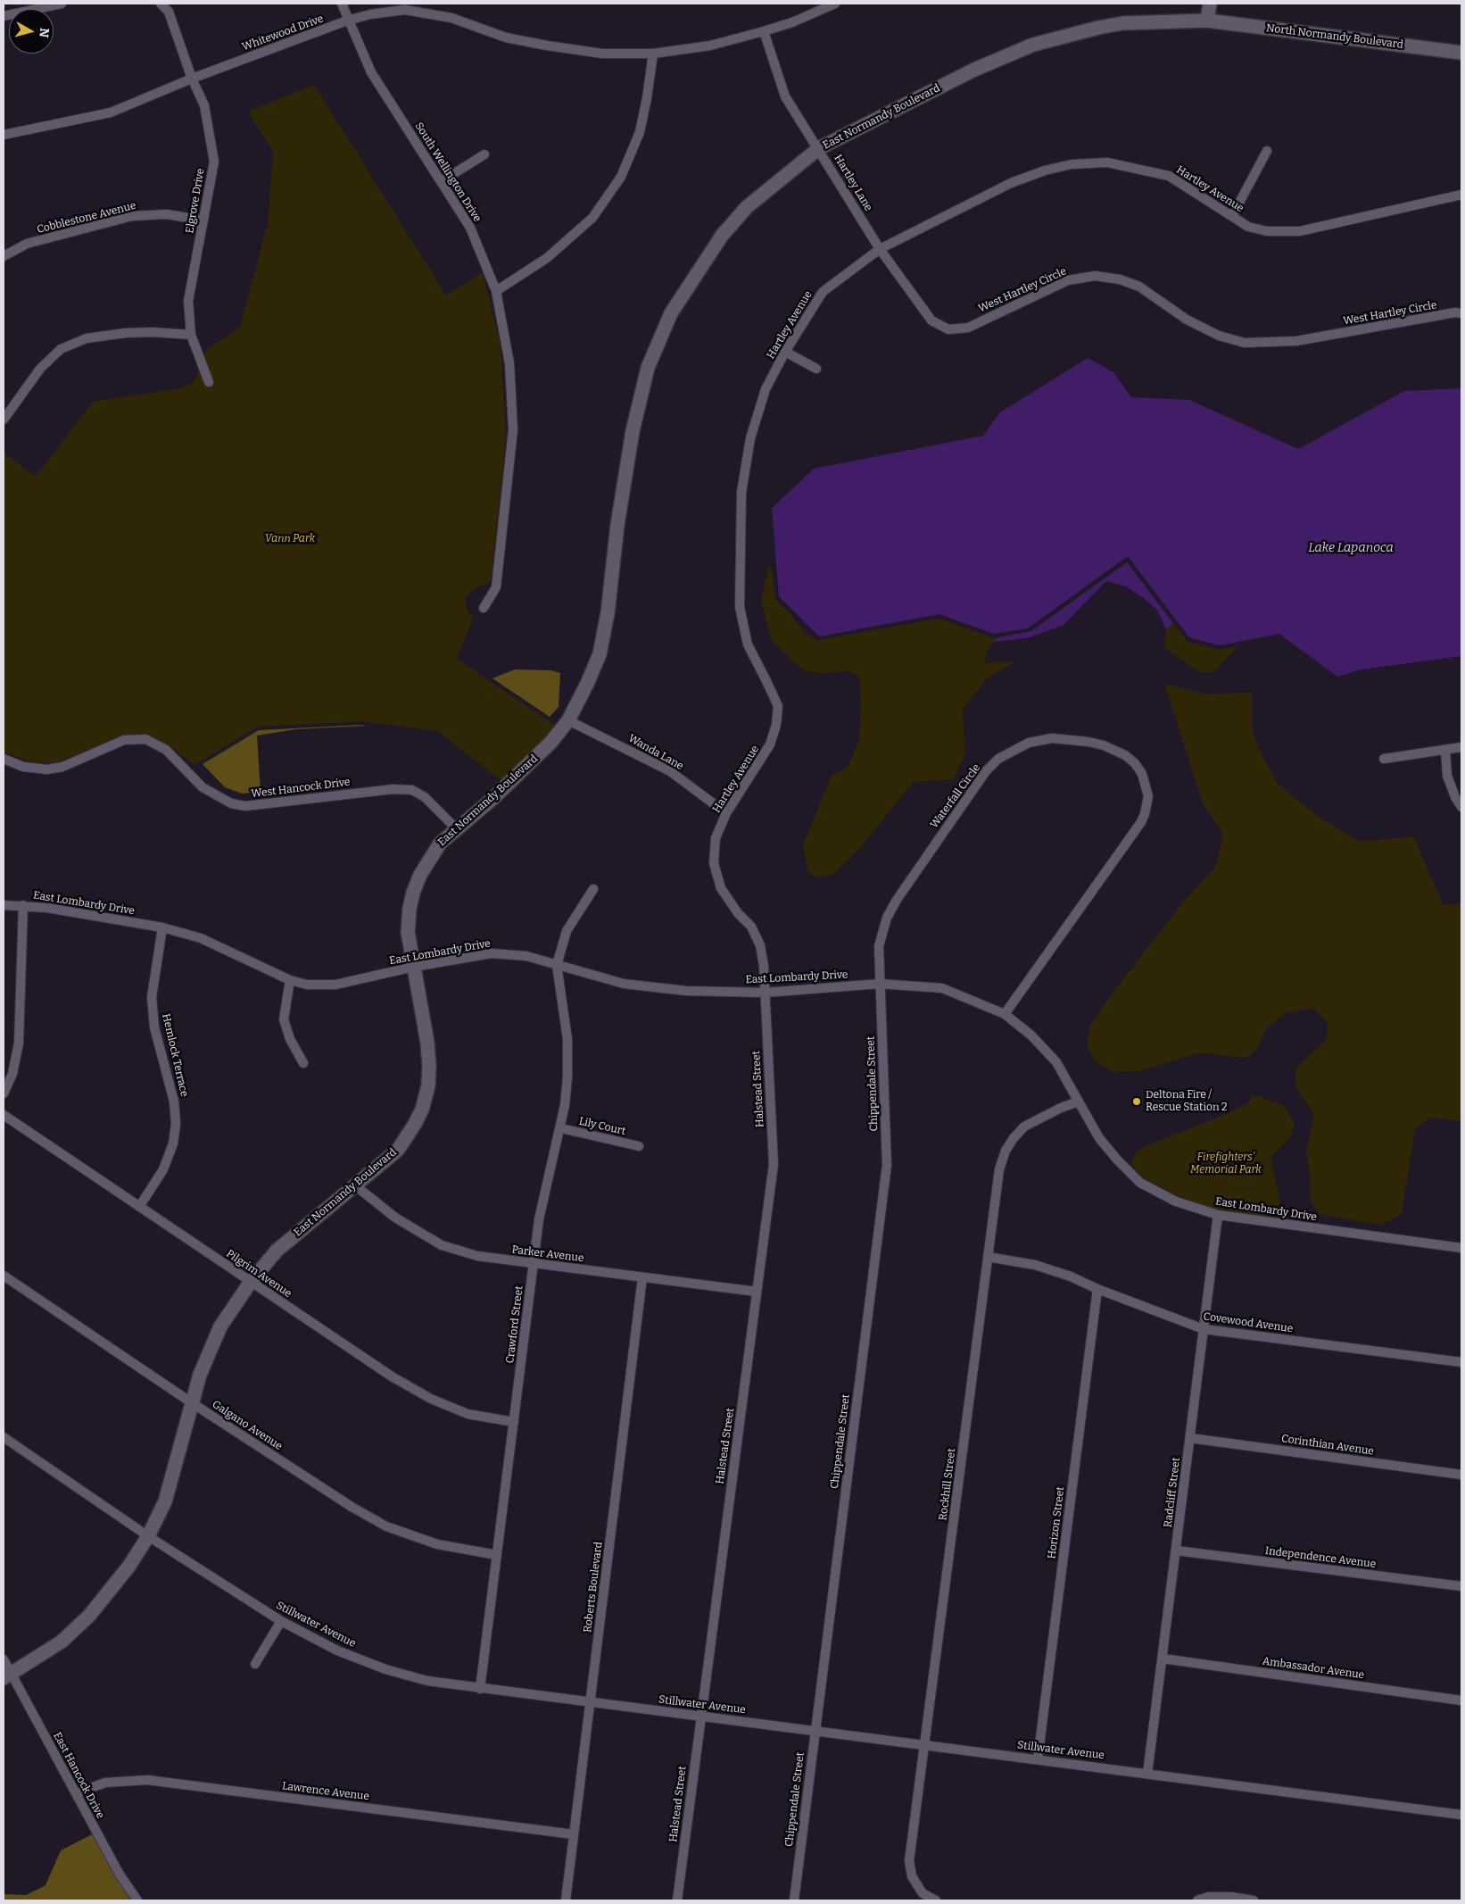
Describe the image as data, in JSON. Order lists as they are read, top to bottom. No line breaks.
{"streets":{"street":["Whitewood Drive","North Normandy Boulevard","East Normandy Boulevard","South Wellington Drive","Hartley Lane","Hartley Avenue","Elgrove Drive","Cobblestone Avenue","West Hartley Circle","Wanda Lane","West Hancock Drive","Waterfall Circle","East Lombardy Drive","Hemlock Terrace","Chippendale Street","Halstead Street","Lily Court","Parker Avenue","Pilgrim Avenue","Covewood Avenue","Crawford Street","Galgano Avenue","Corinthian Avenue","Rockhill Street","Radcliff Street","Horizon Street","Independence Avenue","Roberts Boulevard","Stillwater Avenue","Ambassador Avenue","East Hancock Drive","Lawrence Avenue"]},"crossings":[["Whitewood Drive","South Wellington Drive"],["Whitewood Drive","Hartley Lane"],["Whitewood Drive","Elgrove Drive"],["North Normandy Boulevard","East Normandy Boulevard"],["East Normandy Boulevard","Hartley Lane"],["East Normandy Boulevard","Wanda Lane"],["East Normandy Boulevard","West Hancock Drive"],["East Normandy Boulevard","East Lombardy Drive"],["East Normandy Boulevard","Parker Avenue"],["East Normandy Boulevard","Pilgrim Avenue"],["East Normandy Boulevard","Galgano Avenue"],["East Normandy Boulevard","Stillwater Avenue"],["East Normandy Boulevard","East Hancock Drive"],["Hartley Lane","Hartley Avenue"],["Hartley Lane","West Hartley Circle"],["Hartley Avenue","West Hartley Circle"],["Hartley Avenue","Wanda Lane"],["Hartley Avenue","East Lombardy Drive"],["Hartley Avenue","Halstead Street"],["Elgrove Drive","Cobblestone Avenue"],["Waterfall Circle","East Lombardy Drive"],["Waterfall Circle","Chippendale Street"],["East Lombardy Drive","Hemlock Terrace"],["East Lombardy Drive","Chippendale Street"],["East Lombardy Drive","Halstead Street"],["East Lombardy Drive","Crawford Street"],["East Lombardy Drive","Rockhill Street"],["East Lombardy Drive","Radcliff Street"],["Hemlock Terrace","Pilgrim Avenue"],["Chippendale Street","Stillwater Avenue"],["Halstead Street","Parker Avenue"],["Halstead Street","Stillwater Avenue"],["Lily Court","Crawford Street"],["Parker Avenue","Crawford Street"],["Parker Avenue","Roberts Boulevard"],["Pilgrim Avenue","Crawford Street"],["Covewood Avenue","Rockhill Street"],["Covewood Avenue","Radcliff Street"],["Covewood Avenue","Horizon Street"],["Crawford Street","Galgano Avenue"],["Crawford Street","Stillwater Avenue"],["Corinthian Avenue","Radcliff Street"],["Rockhill Street","Stillwater Avenue"],["Radcliff Street","Independence Avenue"],["Radcliff Street","Stillwater Avenue"],["Radcliff Street","Ambassador Avenue"],["Horizon Street","Stillwater Avenue"],["Roberts Boulevard","Stillwater Avenue"],["Roberts Boulevard","Lawrence Avenue"],["East Hancock Drive","Lawrence Avenue"]],"water":["Lake Lapanoca"],"parks":["Vann Park","Firefighters' Memorial Park"],"places":["Deltona Fire / Rescue Station 2"],"north":"right"}
